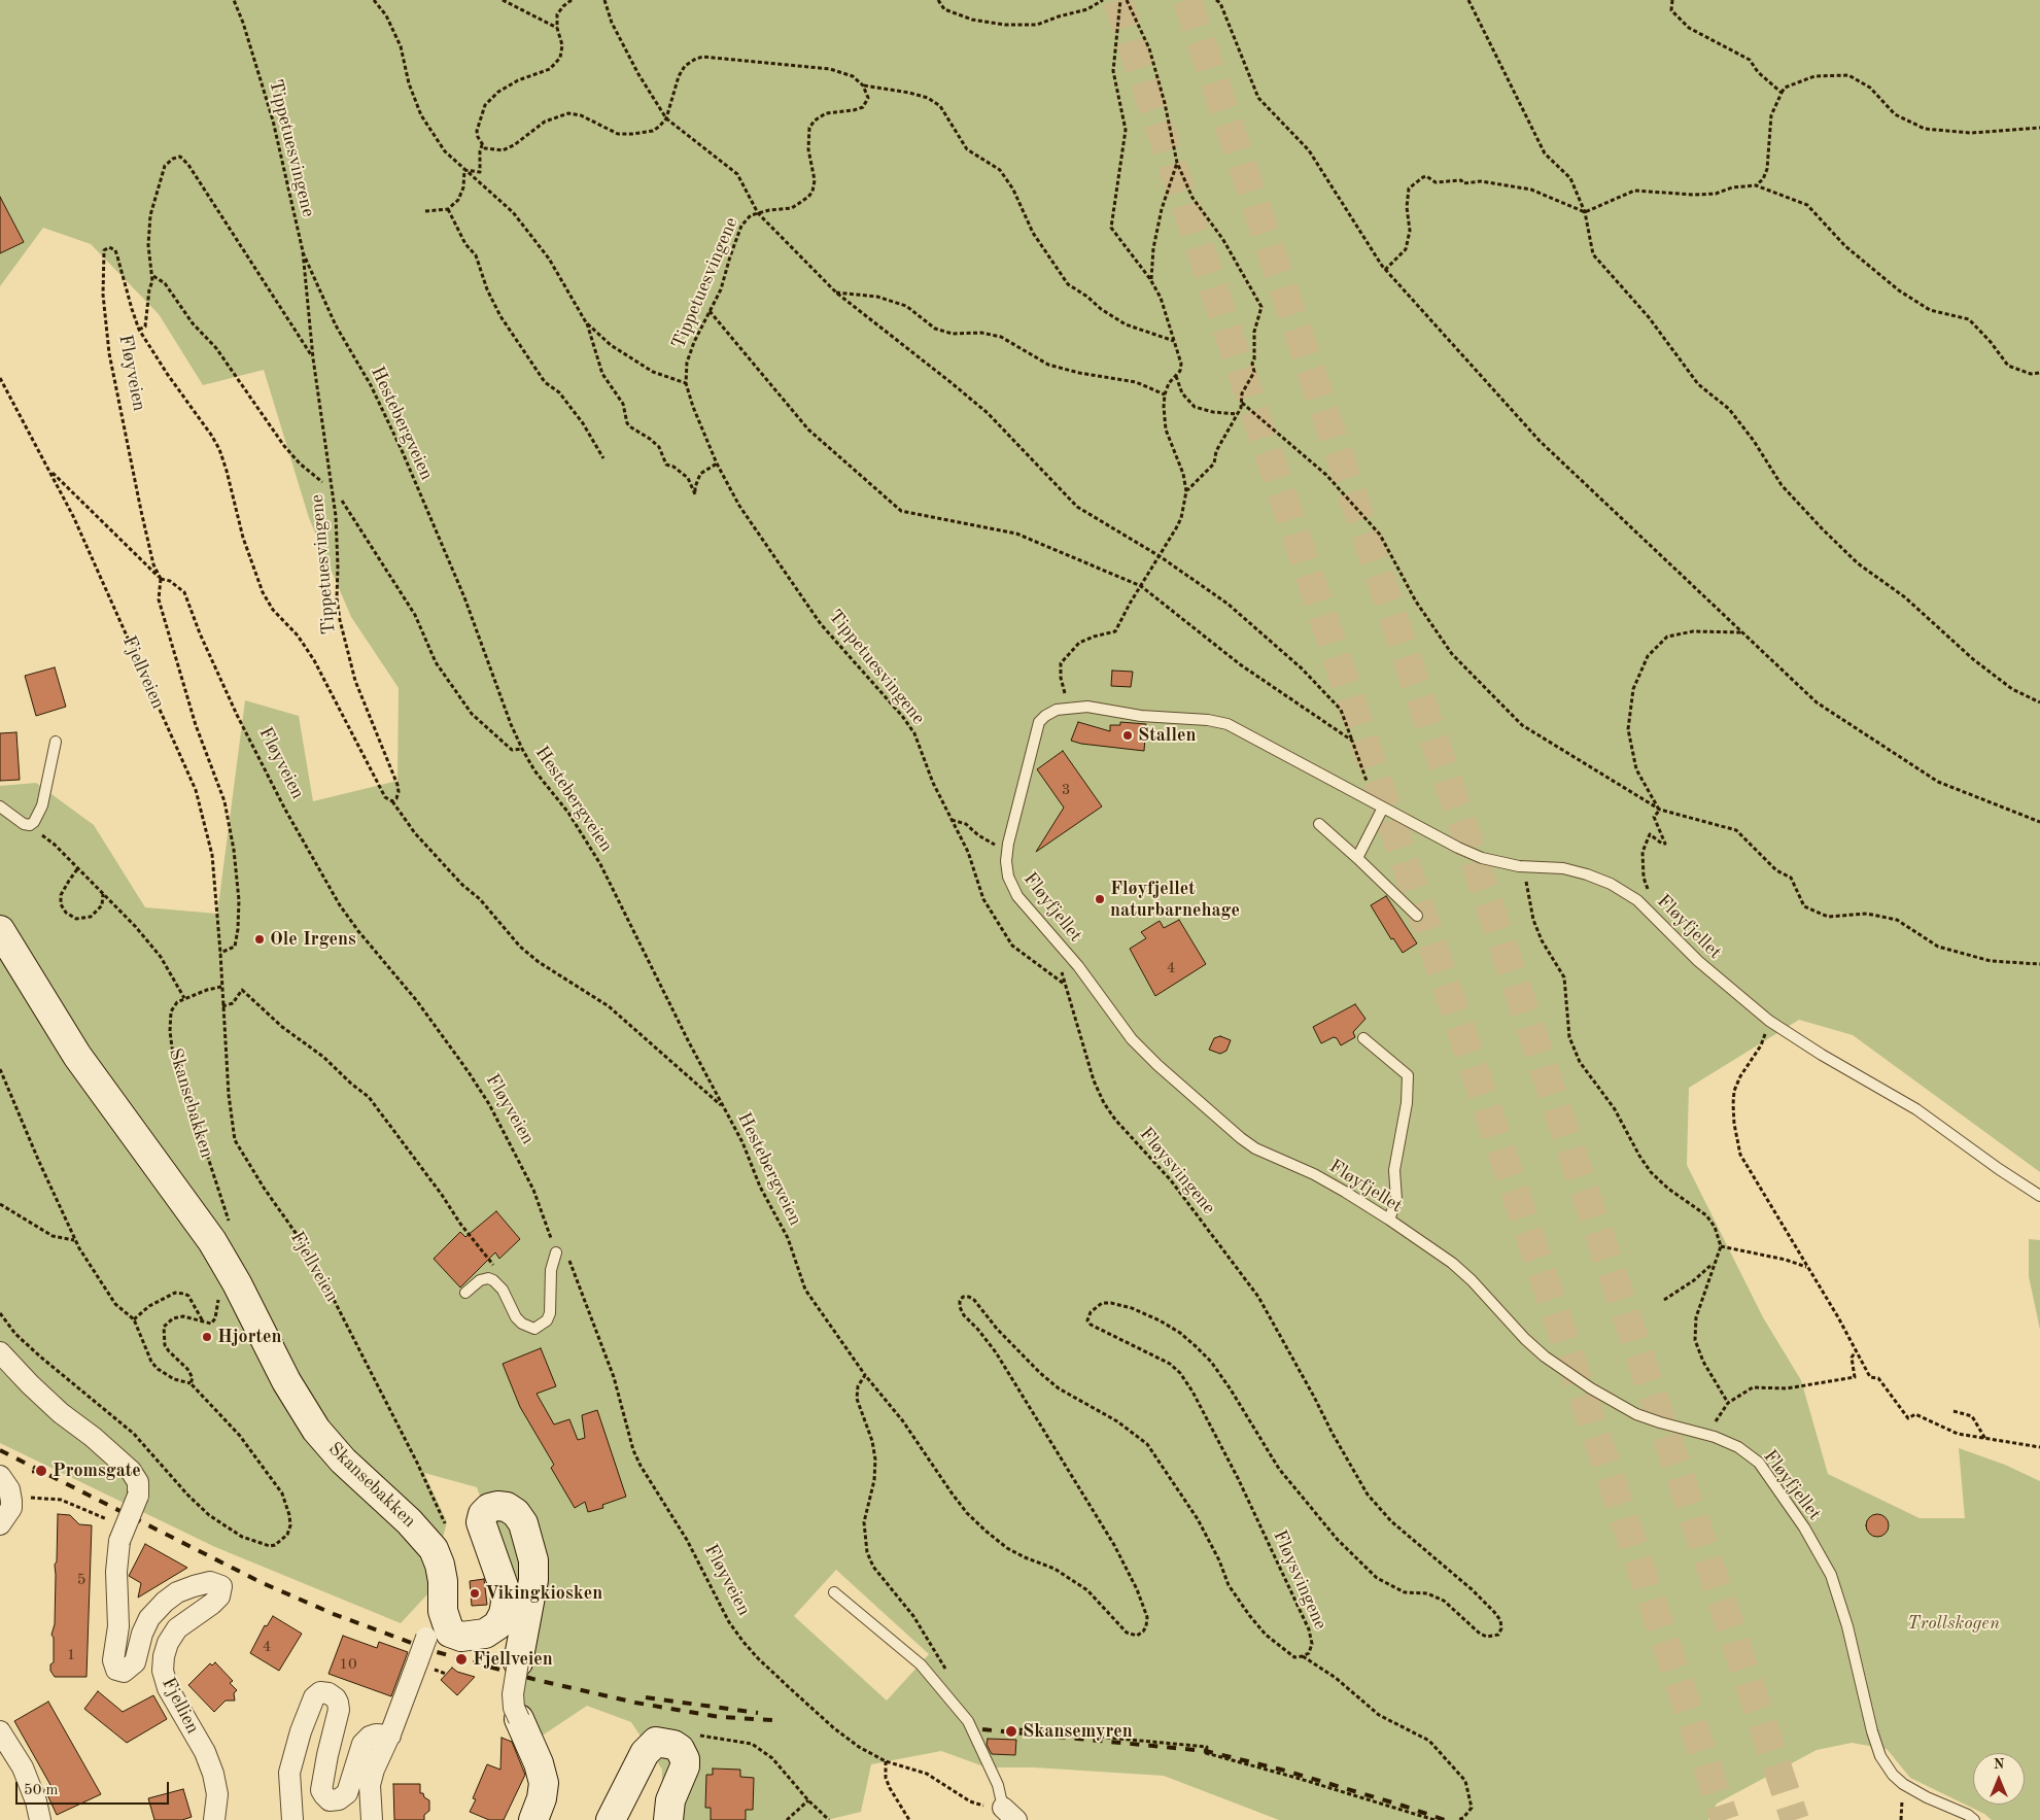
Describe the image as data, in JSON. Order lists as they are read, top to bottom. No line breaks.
{"streets":{"street":["Skansebakken","Fjellien"],"lane":["Fløyfjellet"],"path":["Tippetuesvingene","Fløyveien","Hestebergveien","Fjellveien","Fløysvingene"]},"crossings":[["Tippetuesvingene","Fløyveien"],["Tippetuesvingene","Hestebergveien"],["Tippetuesvingene","Fløysvingene"],["Hestebergveien","Fløysvingene"],["Fløyfjellet","Fløysvingene"]],"parks":["Trollskogen"],"places":["Stallen","Fløyfjellet naturbarnehage","Ole Irgens","Hjorten","Promsgate","Vikingkiosken","Fjellveien","Skansemyren"],"house_numbers":["3","4","5","4","1","10"],"scale_bar":"50 m","north":"top"}
